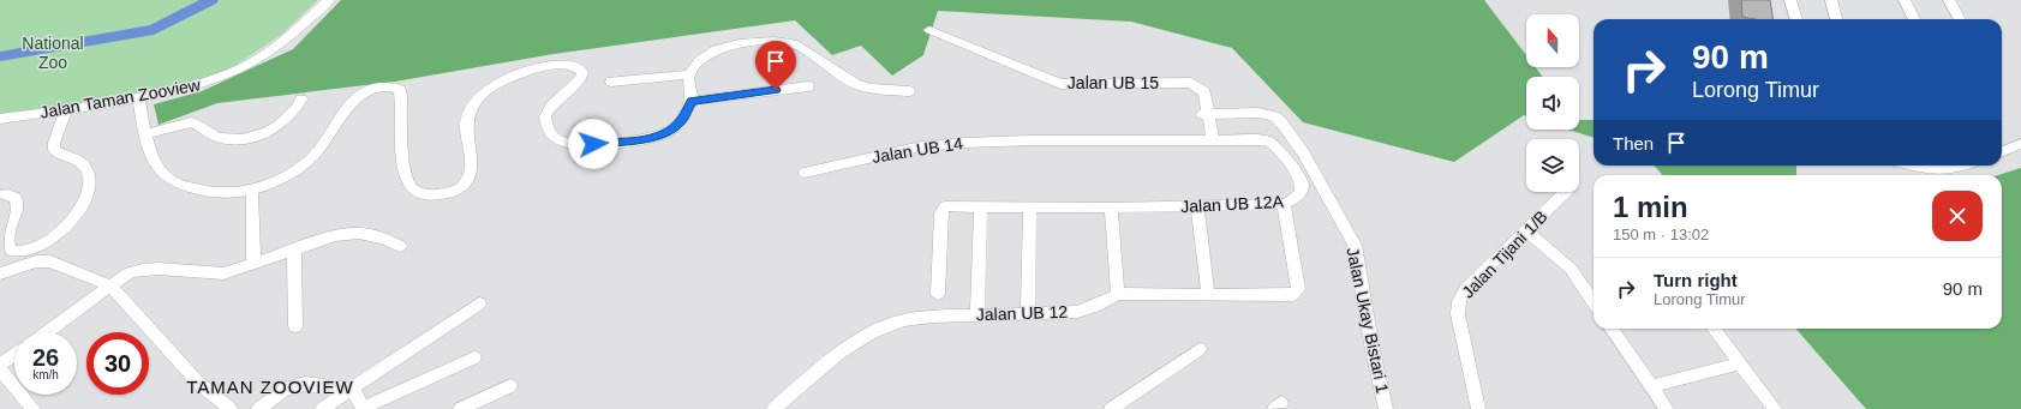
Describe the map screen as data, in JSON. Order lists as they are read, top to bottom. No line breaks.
{"streets":{"street":["Jalan UB 15","Jalan Taman Zooview","Jalan UB 14","Jalan UB 12A","Jalan Tijani 1/B","Jalan UB 12","Jalan Ukay Bistari 1"]},"crossings":[["Jalan UB 15","Jalan UB 12A"],["Jalan UB 15","Jalan Ukay Bistari 1"],["Jalan UB 14","Jalan UB 12A"],["Jalan UB 12A","Jalan UB 12"]],"districts":["TAMAN ZOOVIEW"],"parks":["National Zoo"],"north":"top","page":{"turn":["90 m","Lorong Timur"],"then":"Then","heading":["1 min","150 m · 13:02"],"list":[{"name":"Turn right","note":"Lorong Timur","value":"90 m"}],"speed":"26 km/h","limit":"30"}}
